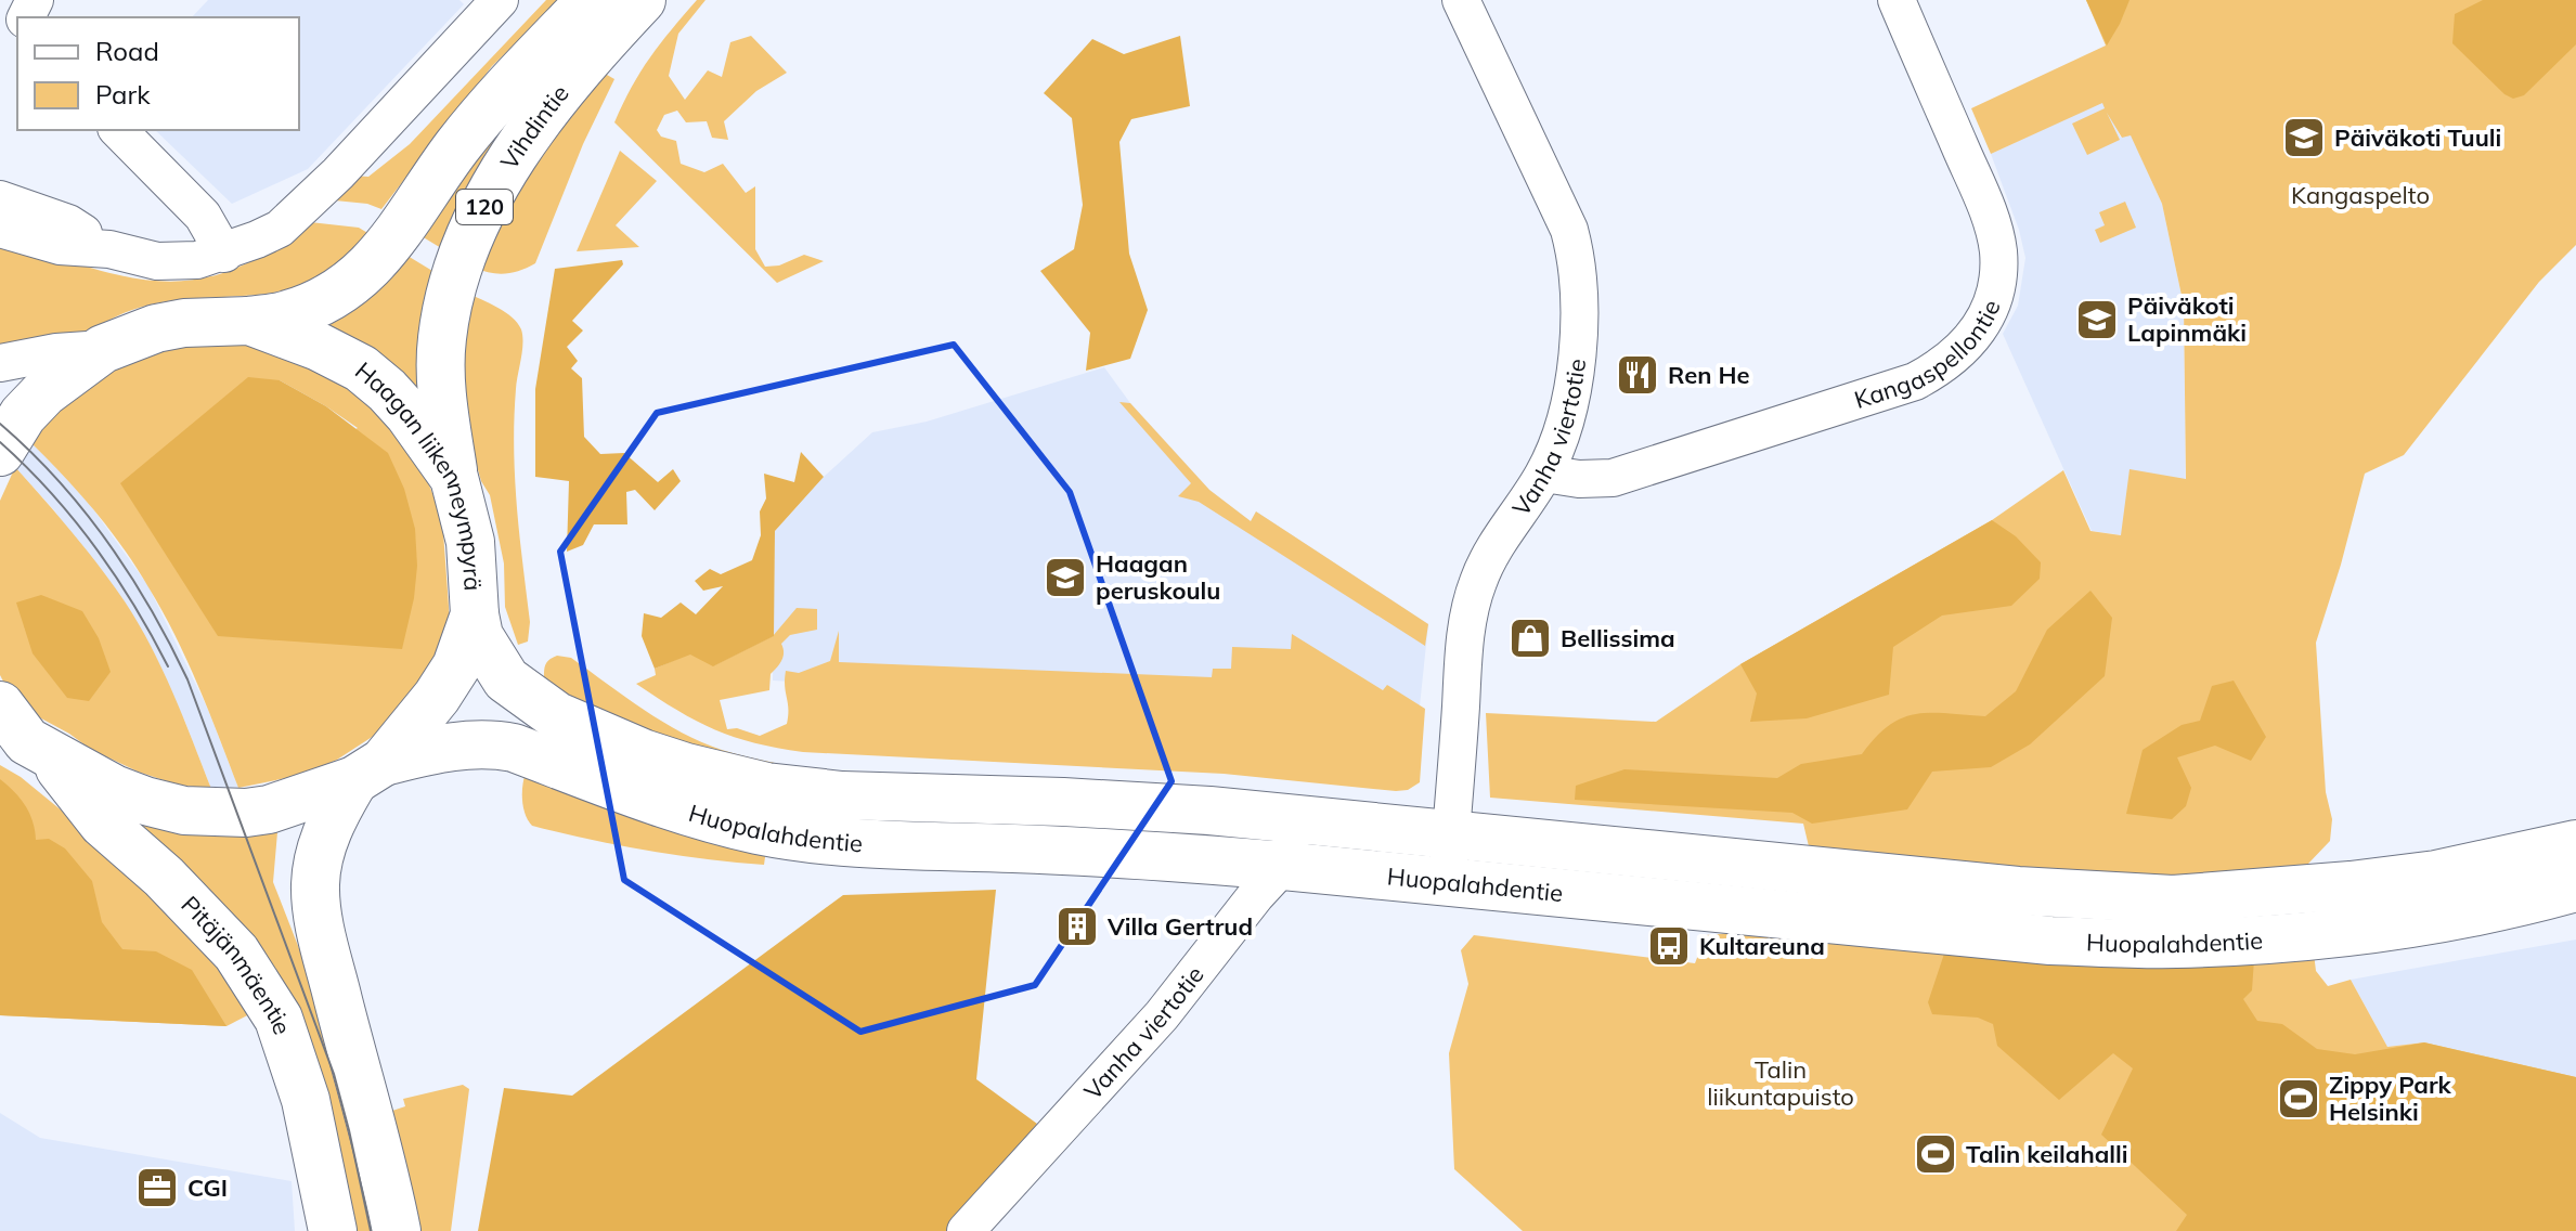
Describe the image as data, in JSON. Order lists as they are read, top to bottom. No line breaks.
{"streets":{"main road":["Vihdintie","120","Haagan liikenneympyrä","Huopalahdentie","Pitäjänmäentie"],"street":["Kangaspellontie","Vanha viertotie"]},"crossings":[["Vihdintie","Haagan liikenneympyrä"],["Kangaspellontie","Vanha viertotie"],["Vanha viertotie","Huopalahdentie"],["Haagan liikenneympyrä","Huopalahdentie"]],"parks":["Kangaspelto","Talin liikuntapuisto"],"places":{"school or university":["Päiväkoti Tuuli","Päiväkoti Lapinmäki","Haagan peruskoulu"],"restaurant":["Ren He"],"shop":["Bellissima"],"building":["Villa Gertrud"],"bus stop":["Kultareuna"],"sports":["Zippy Park Helsinki","Talin keilahalli"],"office":["CGI"]},"legend":["Road","Park"]}
